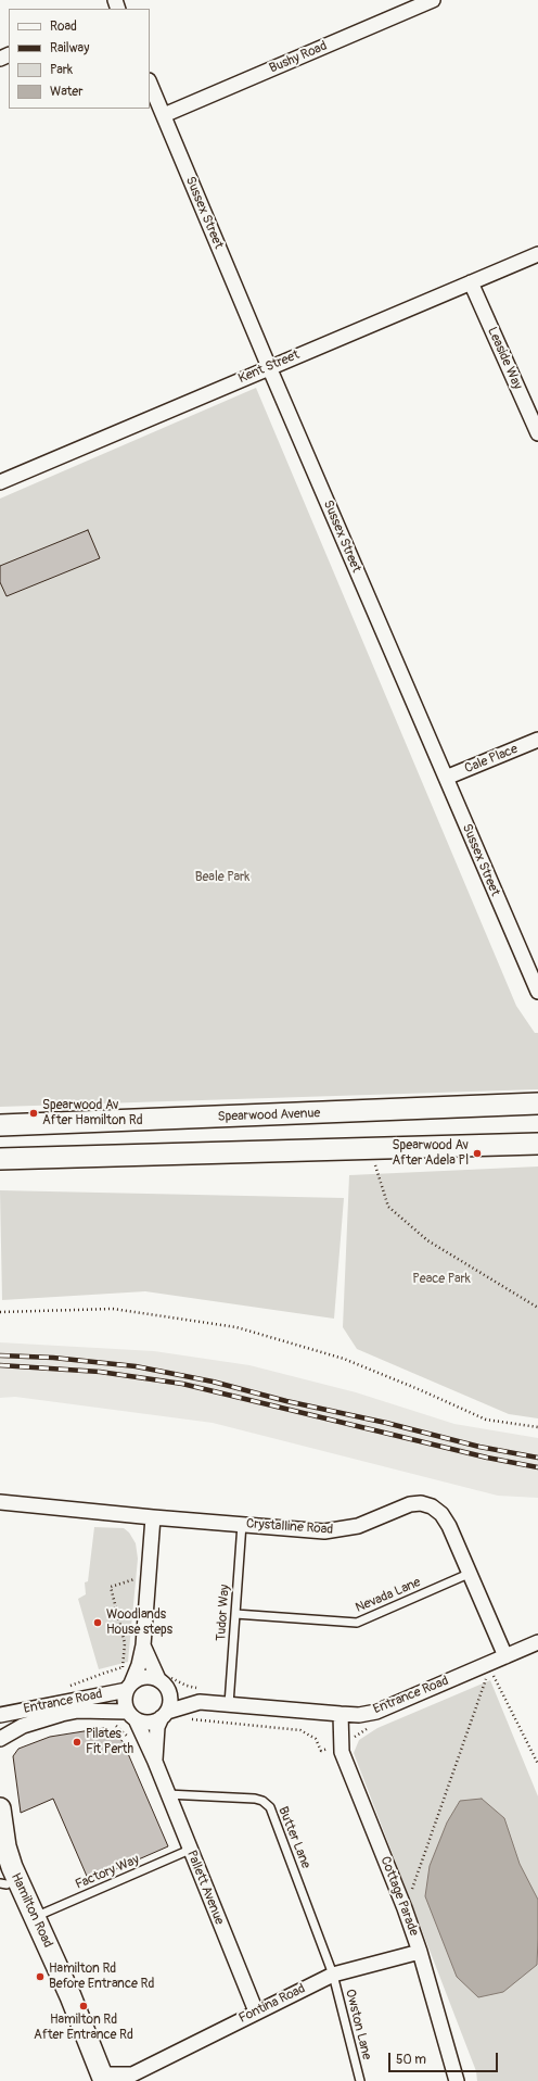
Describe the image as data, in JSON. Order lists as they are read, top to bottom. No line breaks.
{"streets":{"main road":["Spearwood Avenue","Hamilton Road"],"street":["Bushy Road","Sussex Street","Leaside Way","Kent Street","Cale Place","Crystalline Road","Entrance Road","Pallett Avenue","Cottage Parade","Fontina Road"],"lane":["Nevada Lane","Tudor Way","Butter Lane","Factory Way","Owston Lane"]},"crossings":[["Bushy Road","Sussex Street"],["Sussex Street","Kent Street"],["Sussex Street","Cale Place"],["Leaside Way","Kent Street"],["Crystalline Road","Nevada Lane"],["Crystalline Road","Tudor Way"],["Crystalline Road","Entrance Road"],["Nevada Lane","Tudor Way"],["Tudor Way","Entrance Road"],["Entrance Road","Pallett Avenue"],["Entrance Road","Cottage Parade"],["Butter Lane","Pallett Avenue"],["Butter Lane","Fontina Road"],["Butter Lane","Owston Lane"],["Factory Way","Pallett Avenue"],["Factory Way","Hamilton Road"],["Pallett Avenue","Fontina Road"],["Cottage Parade","Fontina Road"],["Hamilton Road","Fontina Road"],["Fontina Road","Owston Lane"]],"parks":["Beale Park","Peace Park"],"places":["Spearwood Av After Hamilton Rd","Spearwood Av After Adela Pl","Woodlands House steps","Pilates Fit Perth","Hamilton Rd Before Entrance Rd","Hamilton Rd After Entrance Rd"],"legend":["Road","Railway","Park","Water"],"scale_bar":"50 m"}
